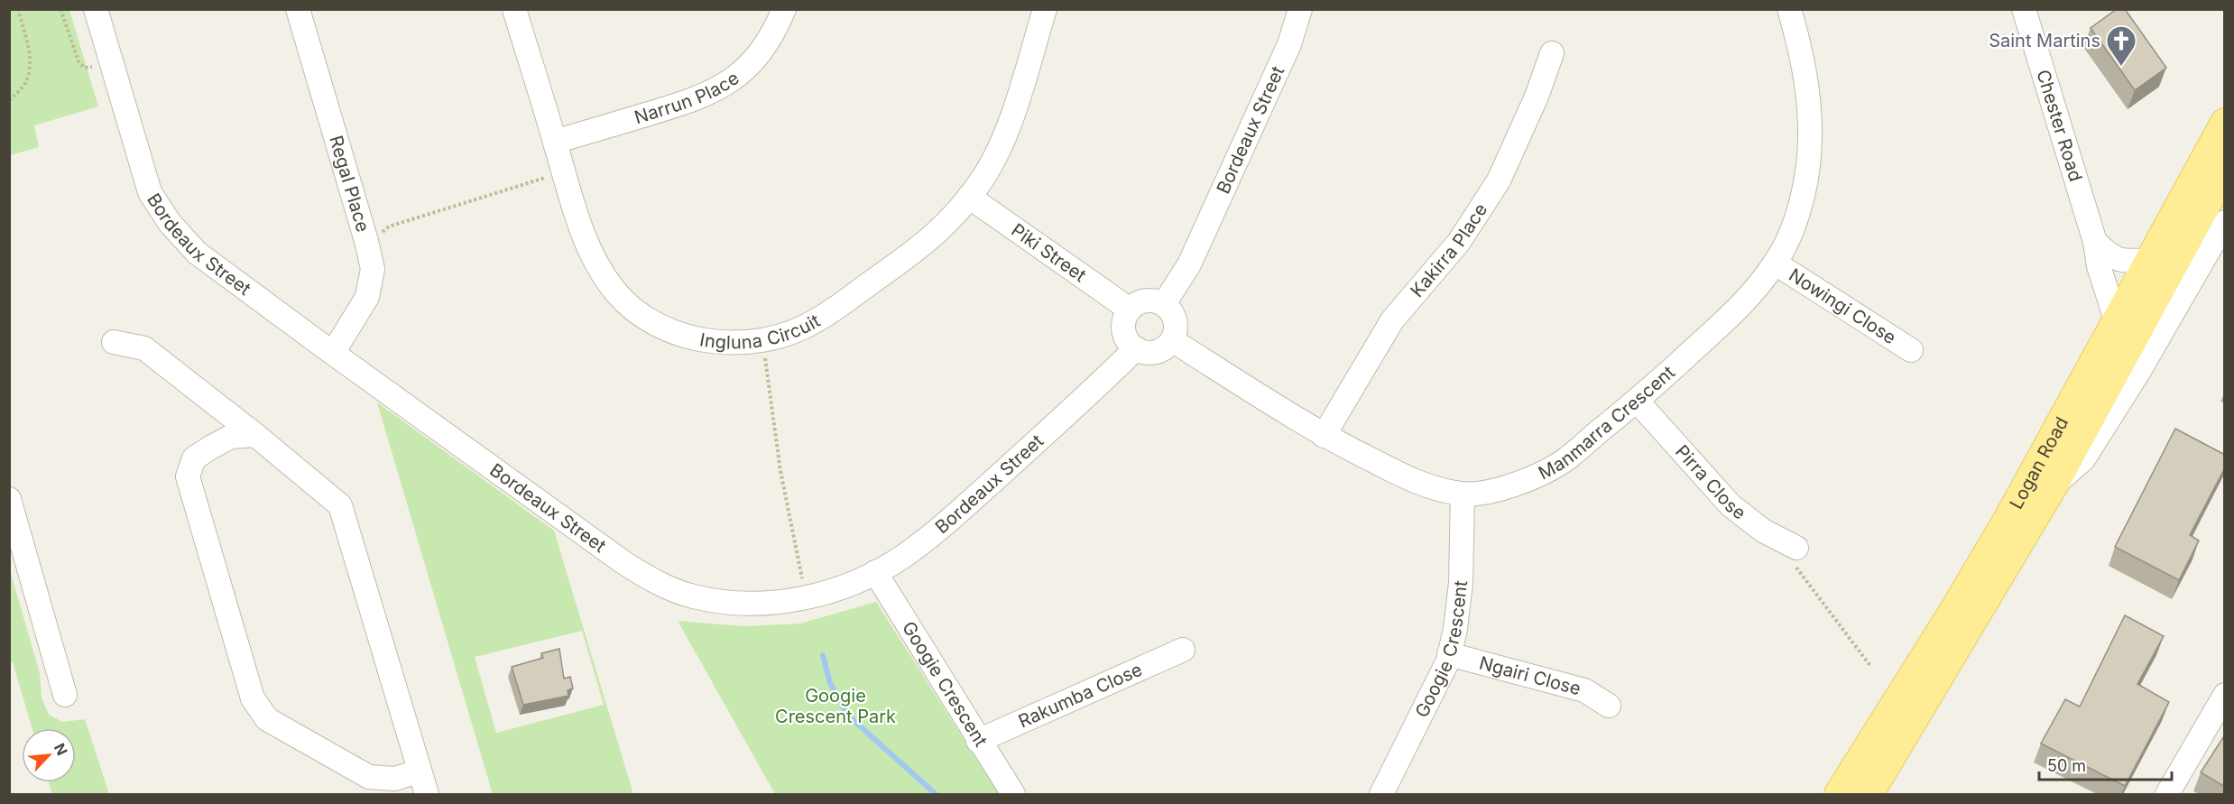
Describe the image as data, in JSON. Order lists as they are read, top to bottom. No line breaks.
{"streets":{"main road":["Logan Road"],"street":["Narrun Place","Chester Road","Bordeaux Street","Regal Place","Kakirra Place","Piki Street","Nowingi Close","Ingluna Circuit","Manmarra Crescent","Pirra Close","Googie Crescent","Ngairi Close","Rakumba Close"]},"crossings":[["Narrun Place","Ingluna Circuit"],["Chester Road","Logan Road"],["Bordeaux Street","Regal Place"],["Bordeaux Street","Piki Street"],["Bordeaux Street","Manmarra Crescent"],["Bordeaux Street","Googie Crescent"],["Kakirra Place","Manmarra Crescent"],["Piki Street","Ingluna Circuit"],["Piki Street","Manmarra Crescent"],["Nowingi Close","Manmarra Crescent"],["Manmarra Crescent","Pirra Close"],["Manmarra Crescent","Googie Crescent"],["Googie Crescent","Ngairi Close"],["Googie Crescent","Rakumba Close"]],"parks":["Googie Crescent Park"],"places":{"church":["Saint Martins"]},"scale_bar":"50 m","north":"top right"}
